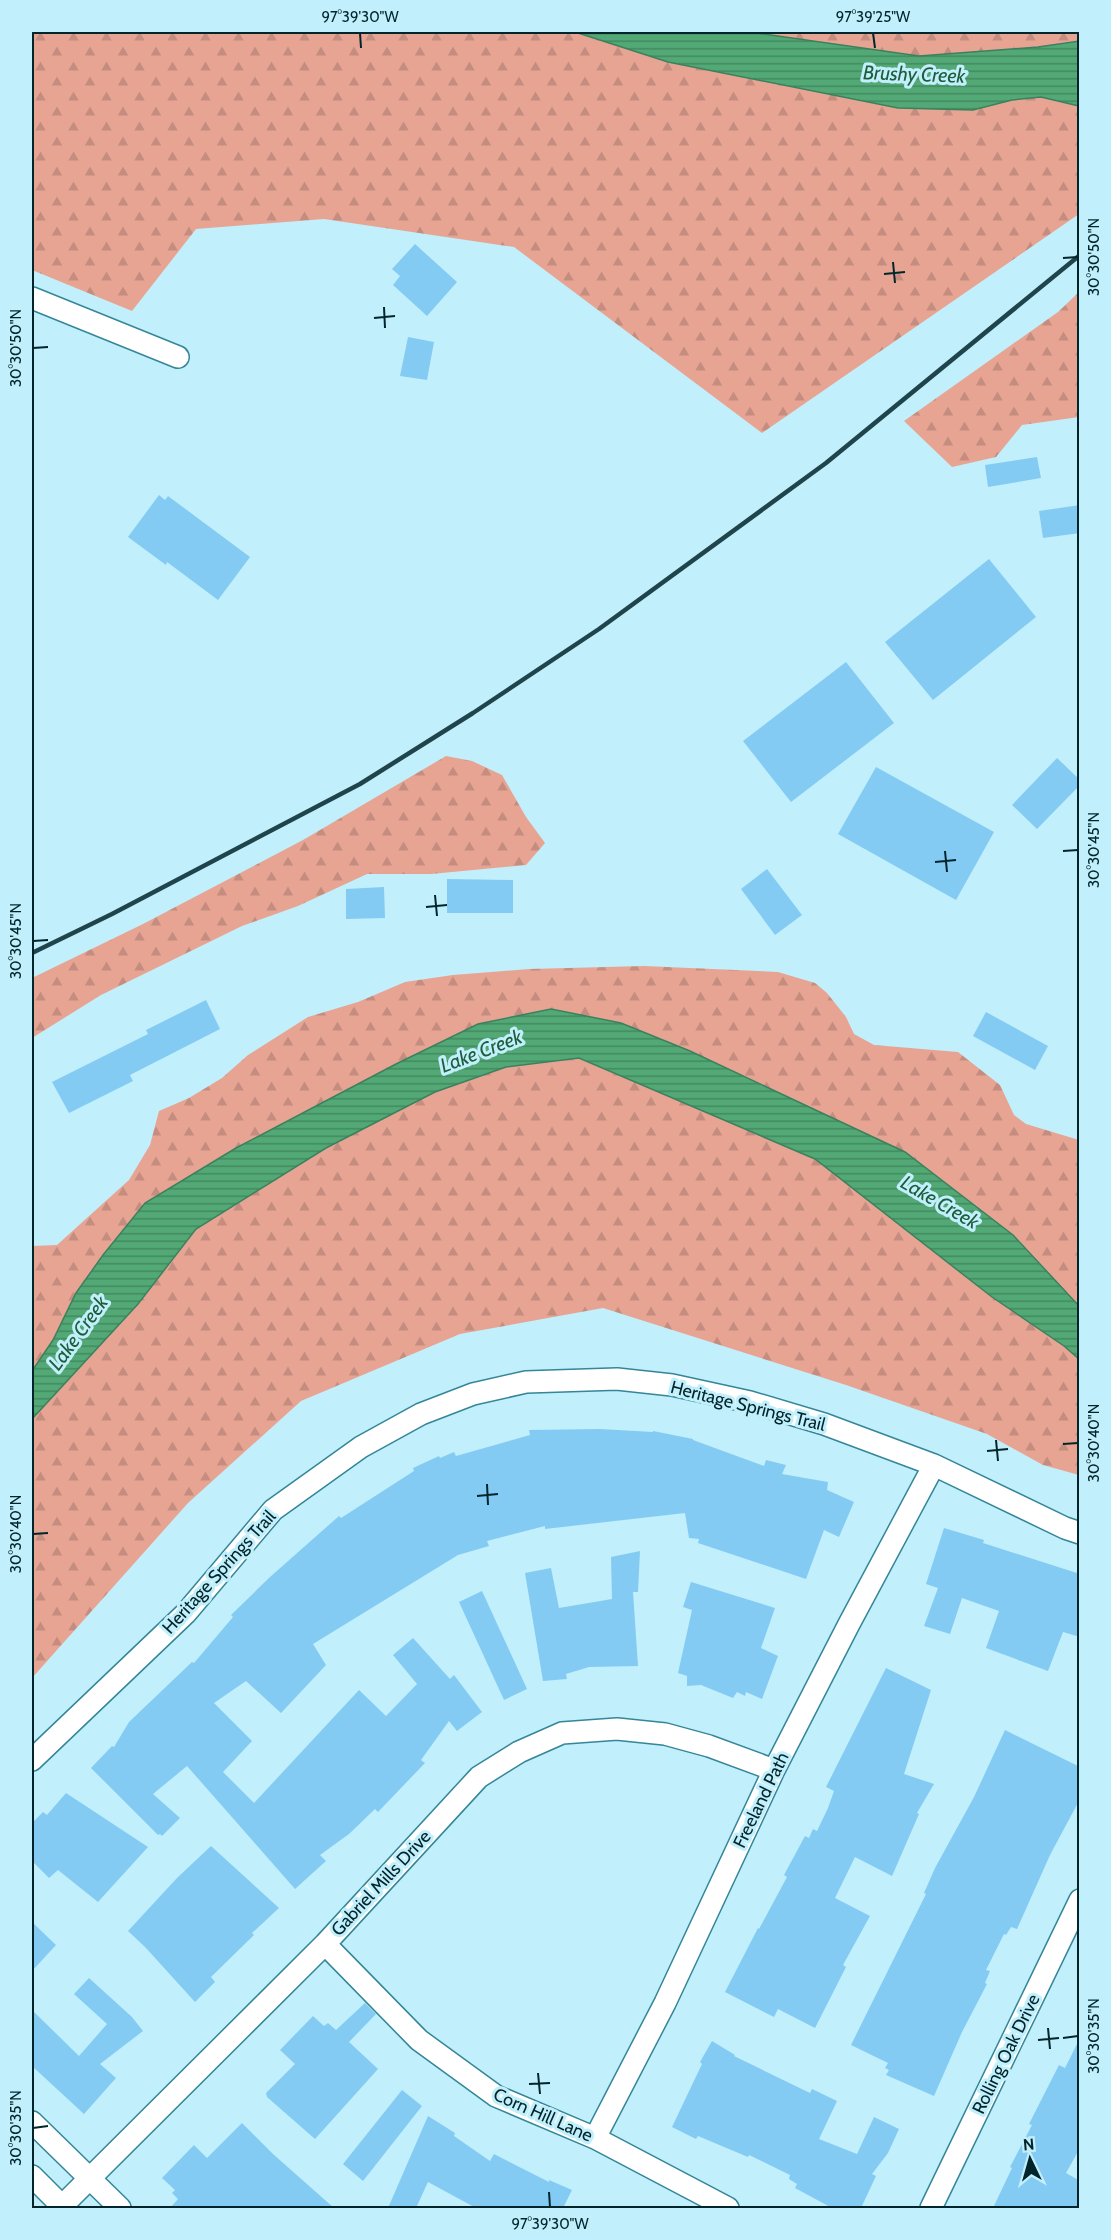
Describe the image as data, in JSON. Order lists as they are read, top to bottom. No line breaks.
{"streets":{"street":["Heritage Springs Trail","Freeland Path","Gabriel Mills Drive","Rolling Oak Drive","Corn Hill Lane"]},"crossings":[["Heritage Springs Trail","Freeland Path"],["Freeland Path","Gabriel Mills Drive"],["Freeland Path","Corn Hill Lane"],["Gabriel Mills Drive","Corn Hill Lane"]],"water":["Brushy Creek","Lake Creek"],"north":"top","coordinates":["97°39'30\"W","97°39'25\"W","30°30'50\"N","30°30'45\"N","30°30'40\"N","30°30'35\"N"]}
